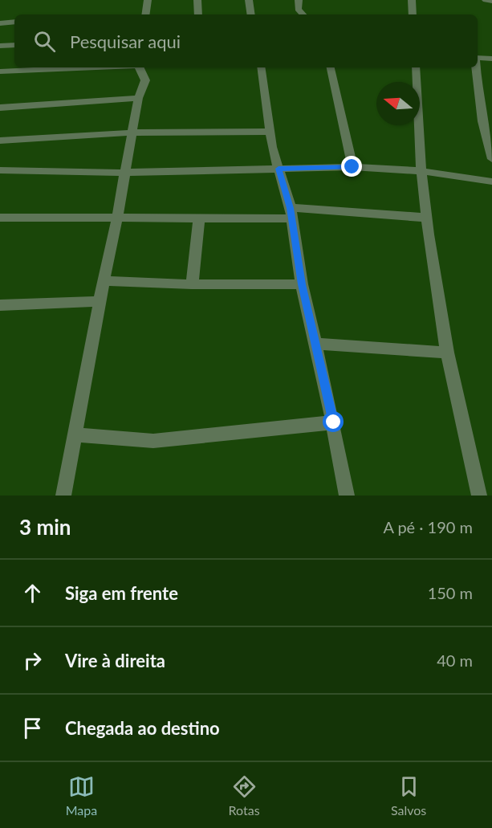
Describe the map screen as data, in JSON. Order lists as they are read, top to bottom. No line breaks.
{"north":"left","page":{"search":"Pesquisar aqui","heading":["3 min","A pé · 190 m"],"list":[["Siga em frente","150 m"],["Vire à direita","40 m"],"Chegada ao destino"],"nav":["Mapa","Rotas","Salvos"]}}
